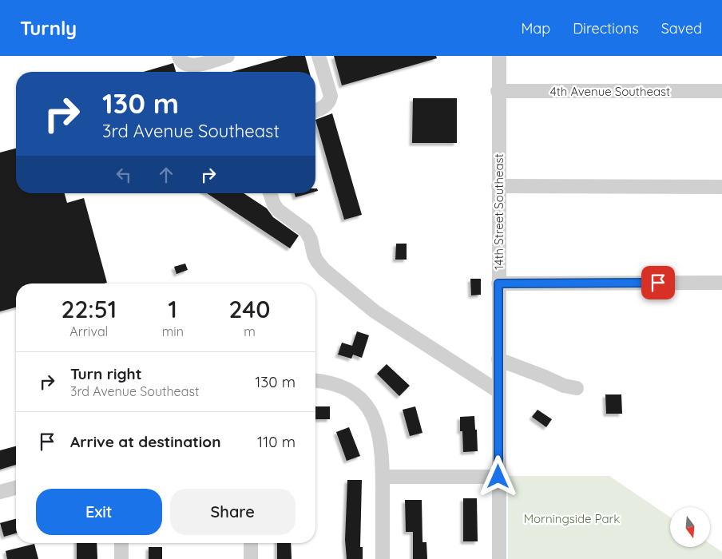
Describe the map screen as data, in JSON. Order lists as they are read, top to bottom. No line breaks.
{"streets":{"street":["4th Avenue Southeast","14th Street Southeast"]},"crossings":[["4th Avenue Southeast","14th Street Southeast"]],"parks":["Morningside Park"],"north":"bottom","page":{"header":"Turnly","nav":["Map","Directions","Saved"],"turn":["130 m","3rd Avenue Southeast"],"eta":["22:51","Arrival","1","min","240","m"],"list":[{"name":"Turn right","note":"3rd Avenue Southeast","value":"130 m"},{"name":"Arrive at destination","value":"110 m"}],"buttons":["Exit","Share"]}}
